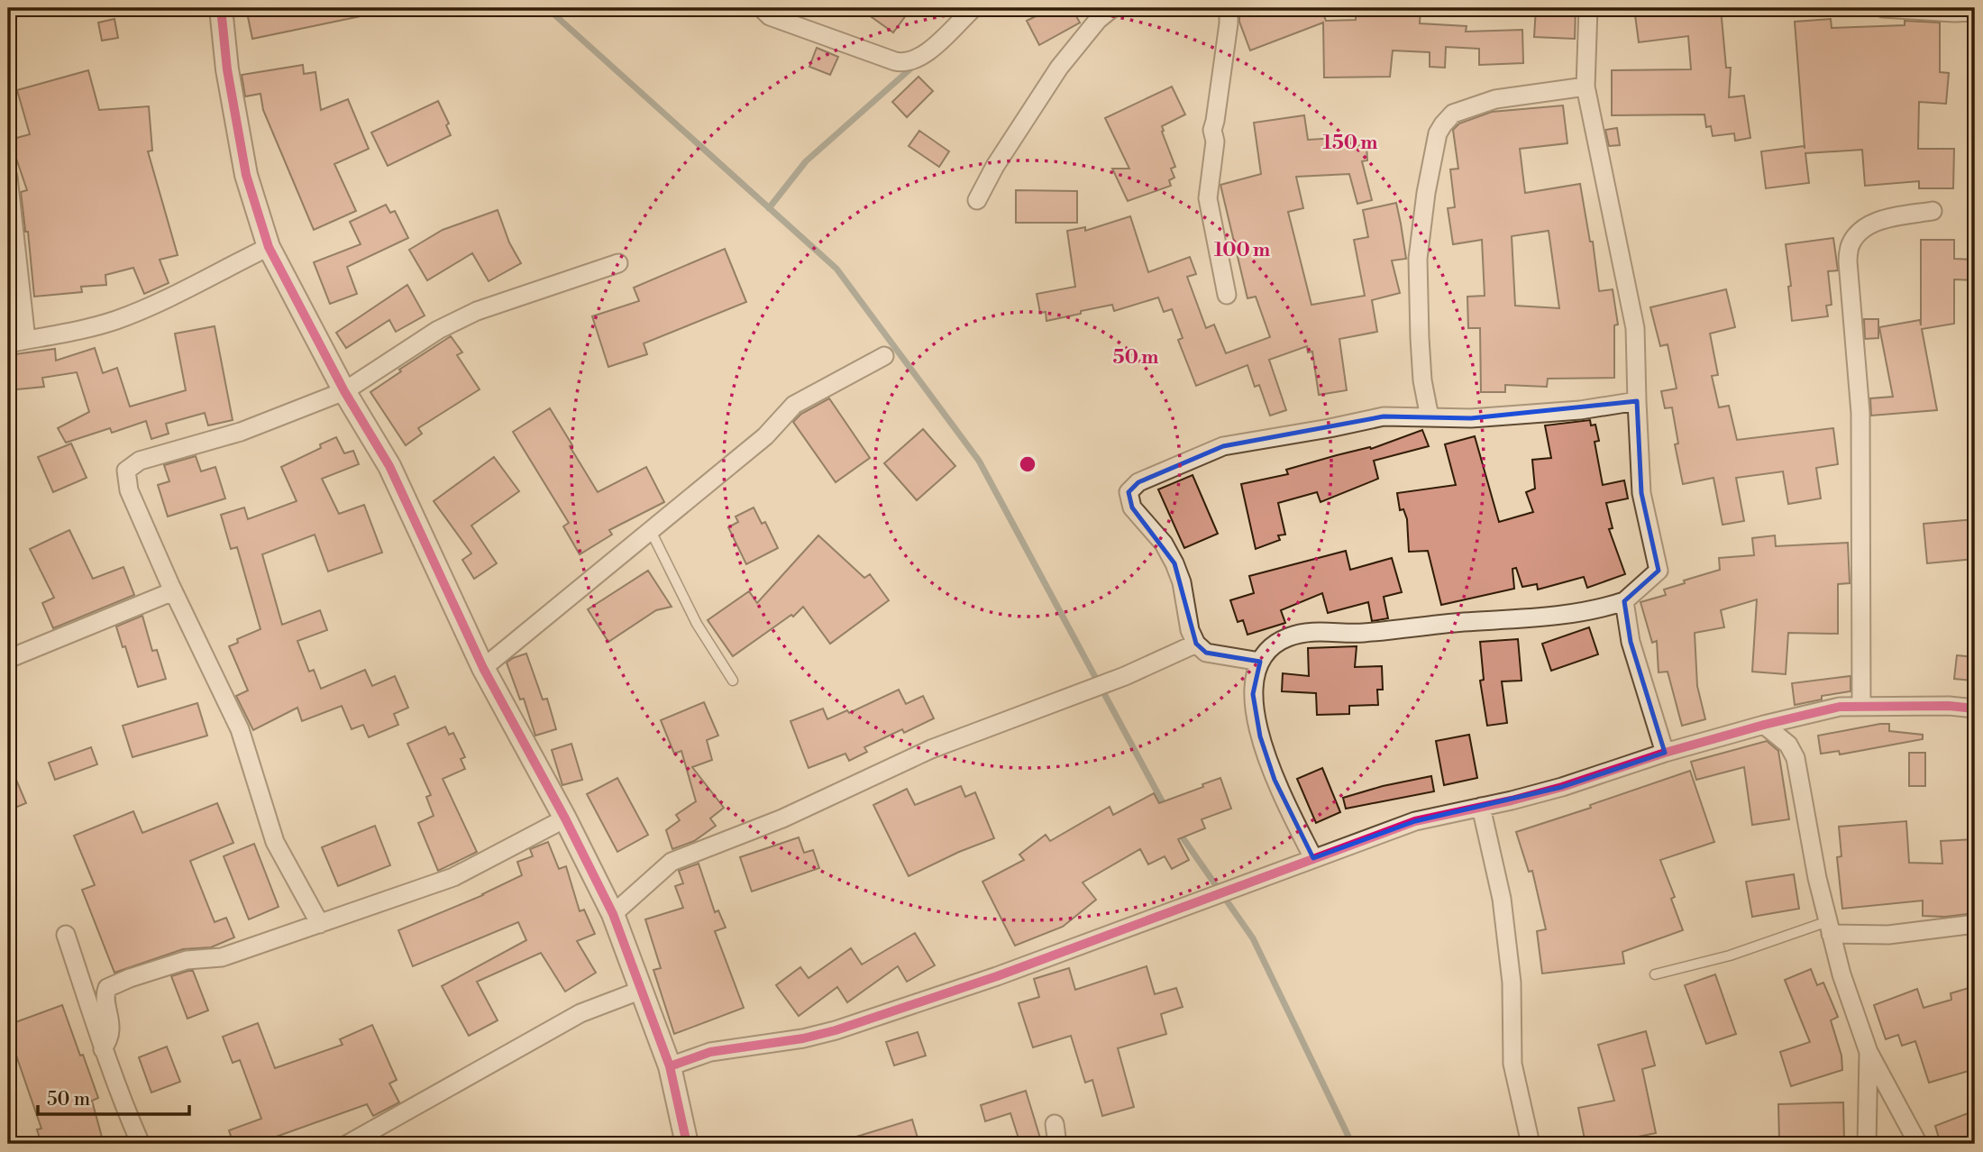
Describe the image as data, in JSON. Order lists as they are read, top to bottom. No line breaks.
{"scale_bar":"50 m","rings":["150 m","100 m","50 m"]}
